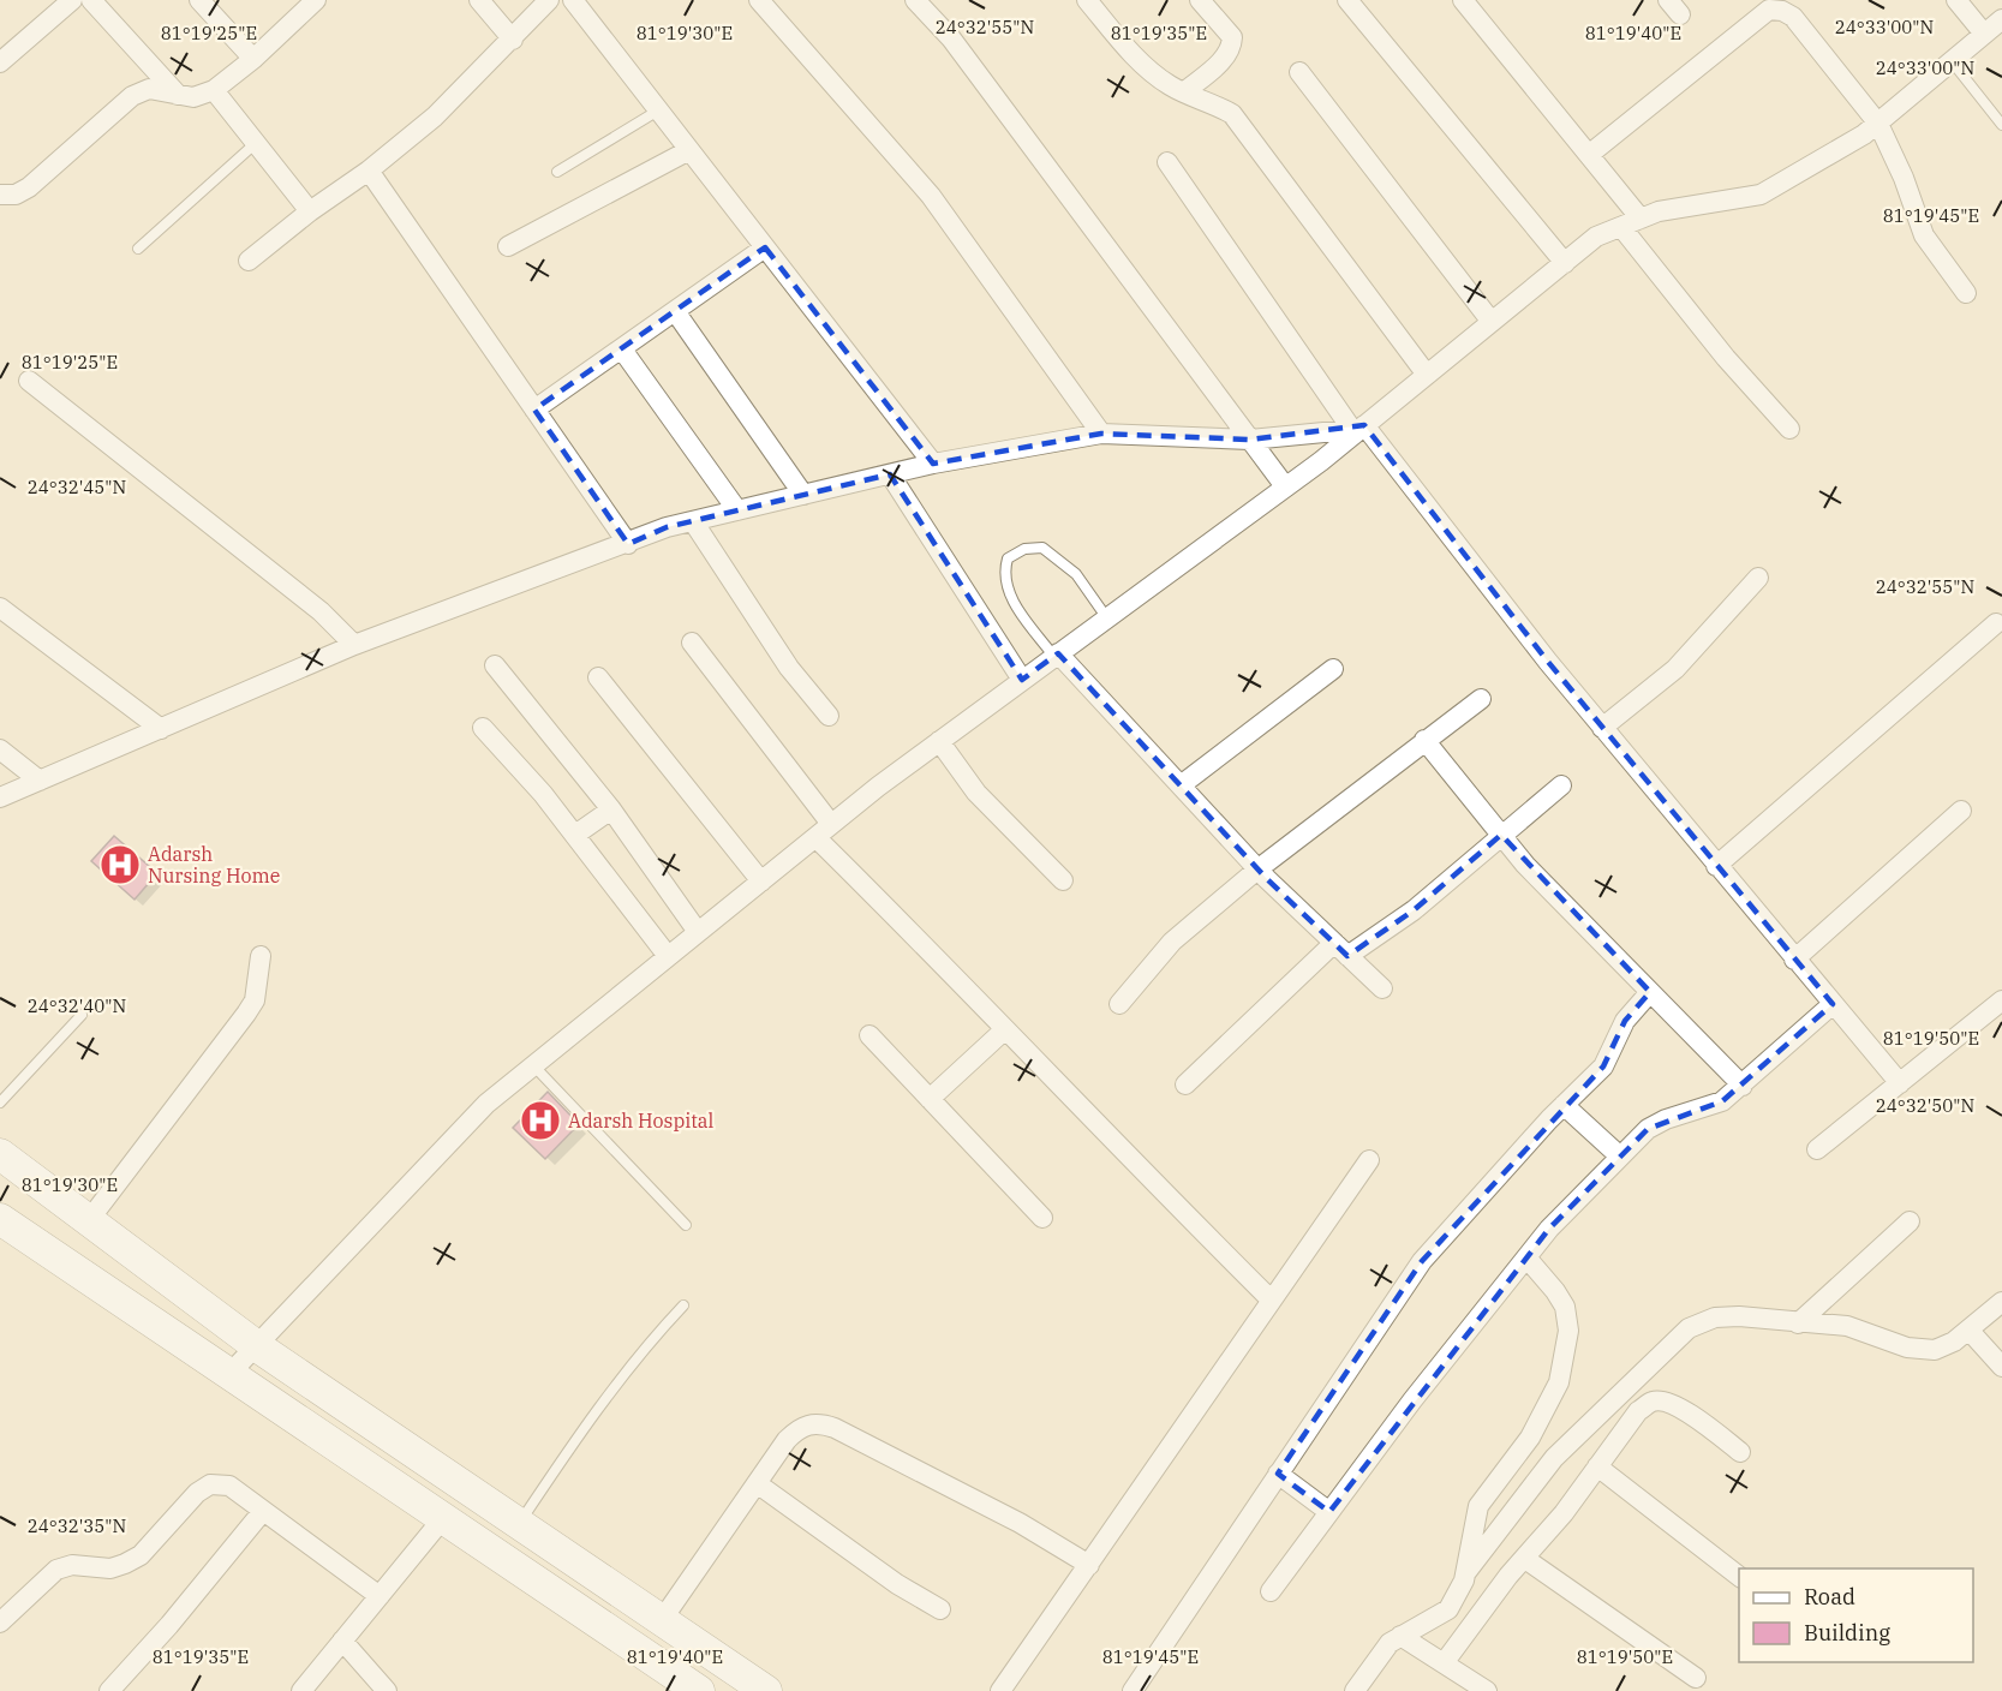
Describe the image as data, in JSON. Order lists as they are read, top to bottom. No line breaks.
{"places":{"hospital":["Adarsh Nursing Home","Adarsh Hospital"]},"legend":["Road","Building"],"coordinates":["24°32'55\"N","24°33'00\"N","81°19'35\"E","81°19'25\"E","81°19'30\"E","81°19'40\"E","81°19'45\"E","24°32'45\"N","24°32'40\"N","81°19'50\"E","24°32'50\"N","24°32'35\"N"]}
